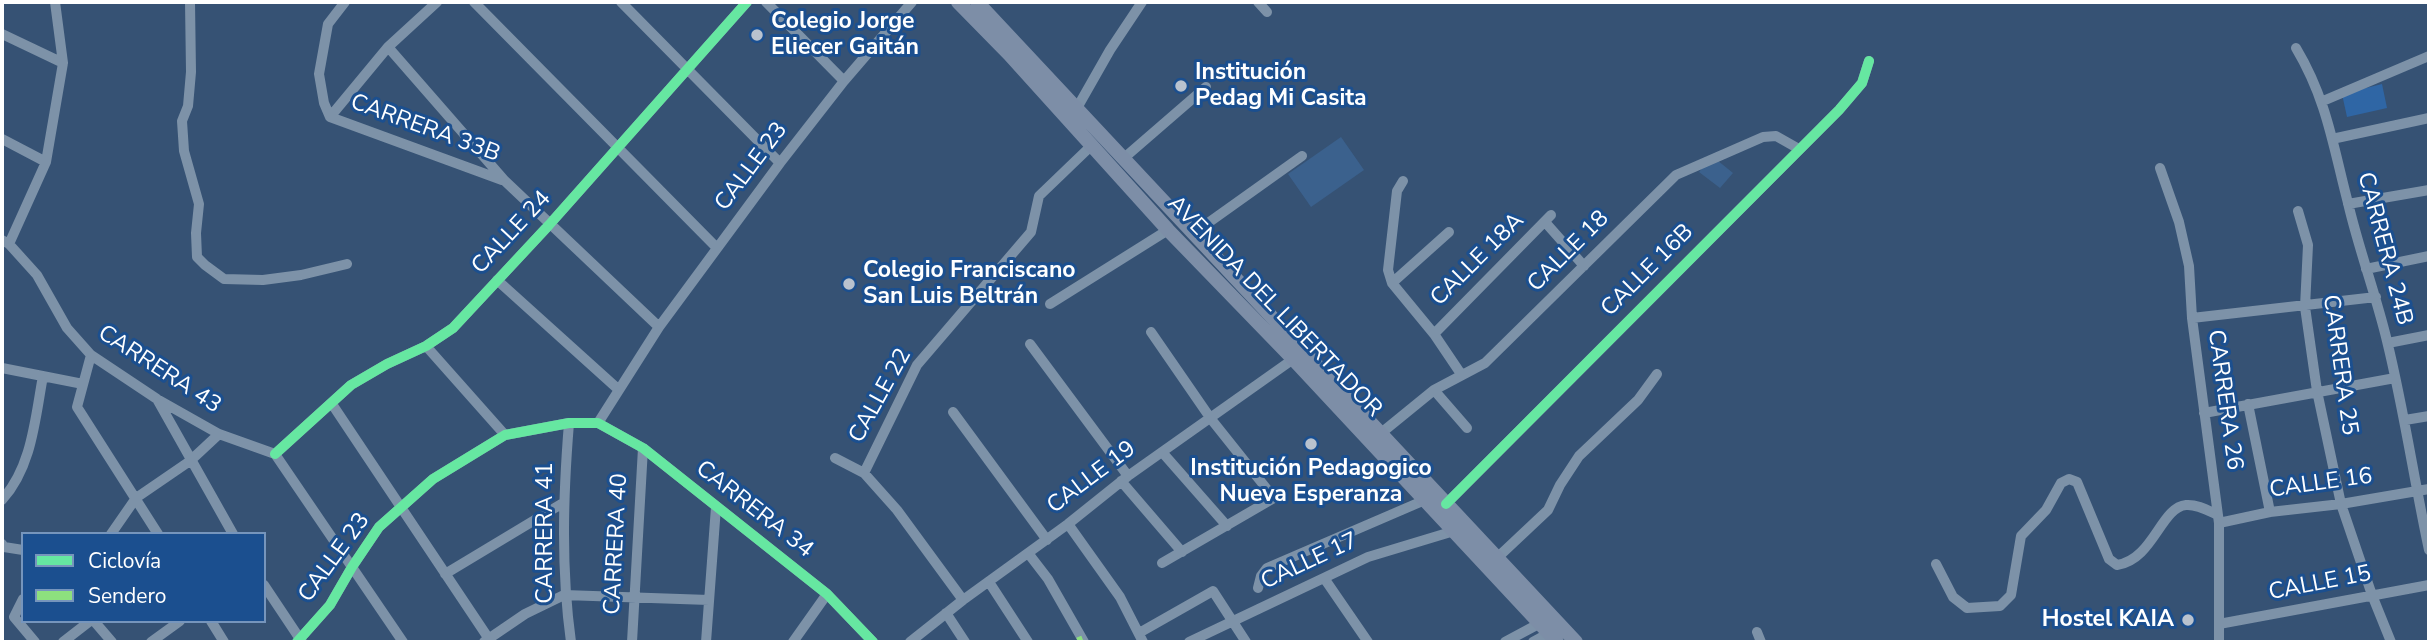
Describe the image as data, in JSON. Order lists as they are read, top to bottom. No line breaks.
{"streets":{"main road":["AVENIDA DEL LIBERTADOR"],"street":["CARRERA 33B","CALLE 23","CALLE 24","CARRERA 24B","CALLE 18","CALLE 18A","CALLE 16B","CARRERA 25","CARRERA 43","CALLE 22","CARRERA 26","CALLE 19","CALLE 16","CARRERA 34","CARRERA 41","CARRERA 40","CALLE 17","CALLE 15"]},"crossings":[["CALLE 23","CARRERA 34"],["CALLE 23","CARRERA 41"],["CALLE 24","CARRERA 43"],["CARRERA 24B","CALLE 16"],["CALLE 18","CALLE 18A"],["CALLE 18","CALLE 16B"],["CALLE 18","AVENIDA DEL LIBERTADOR"],["CALLE 16B","AVENIDA DEL LIBERTADOR"],["AVENIDA DEL LIBERTADOR","CALLE 22"],["AVENIDA DEL LIBERTADOR","CALLE 19"],["AVENIDA DEL LIBERTADOR","CALLE 17"],["CARRERA 25","CALLE 16"],["CARRERA 25","CALLE 15"],["CARRERA 26","CALLE 16"],["CARRERA 26","CALLE 15"],["CARRERA 34","CARRERA 40"]],"places":["Colegio Jorge Eliecer Gaitán","Institución Pedag Mi Casita","Colegio Franciscano San Luis Beltrán","Institución Pedagogico Nueva Esperanza","Hostel KAIA"],"legend":["Ciclovía","Sendero"]}
